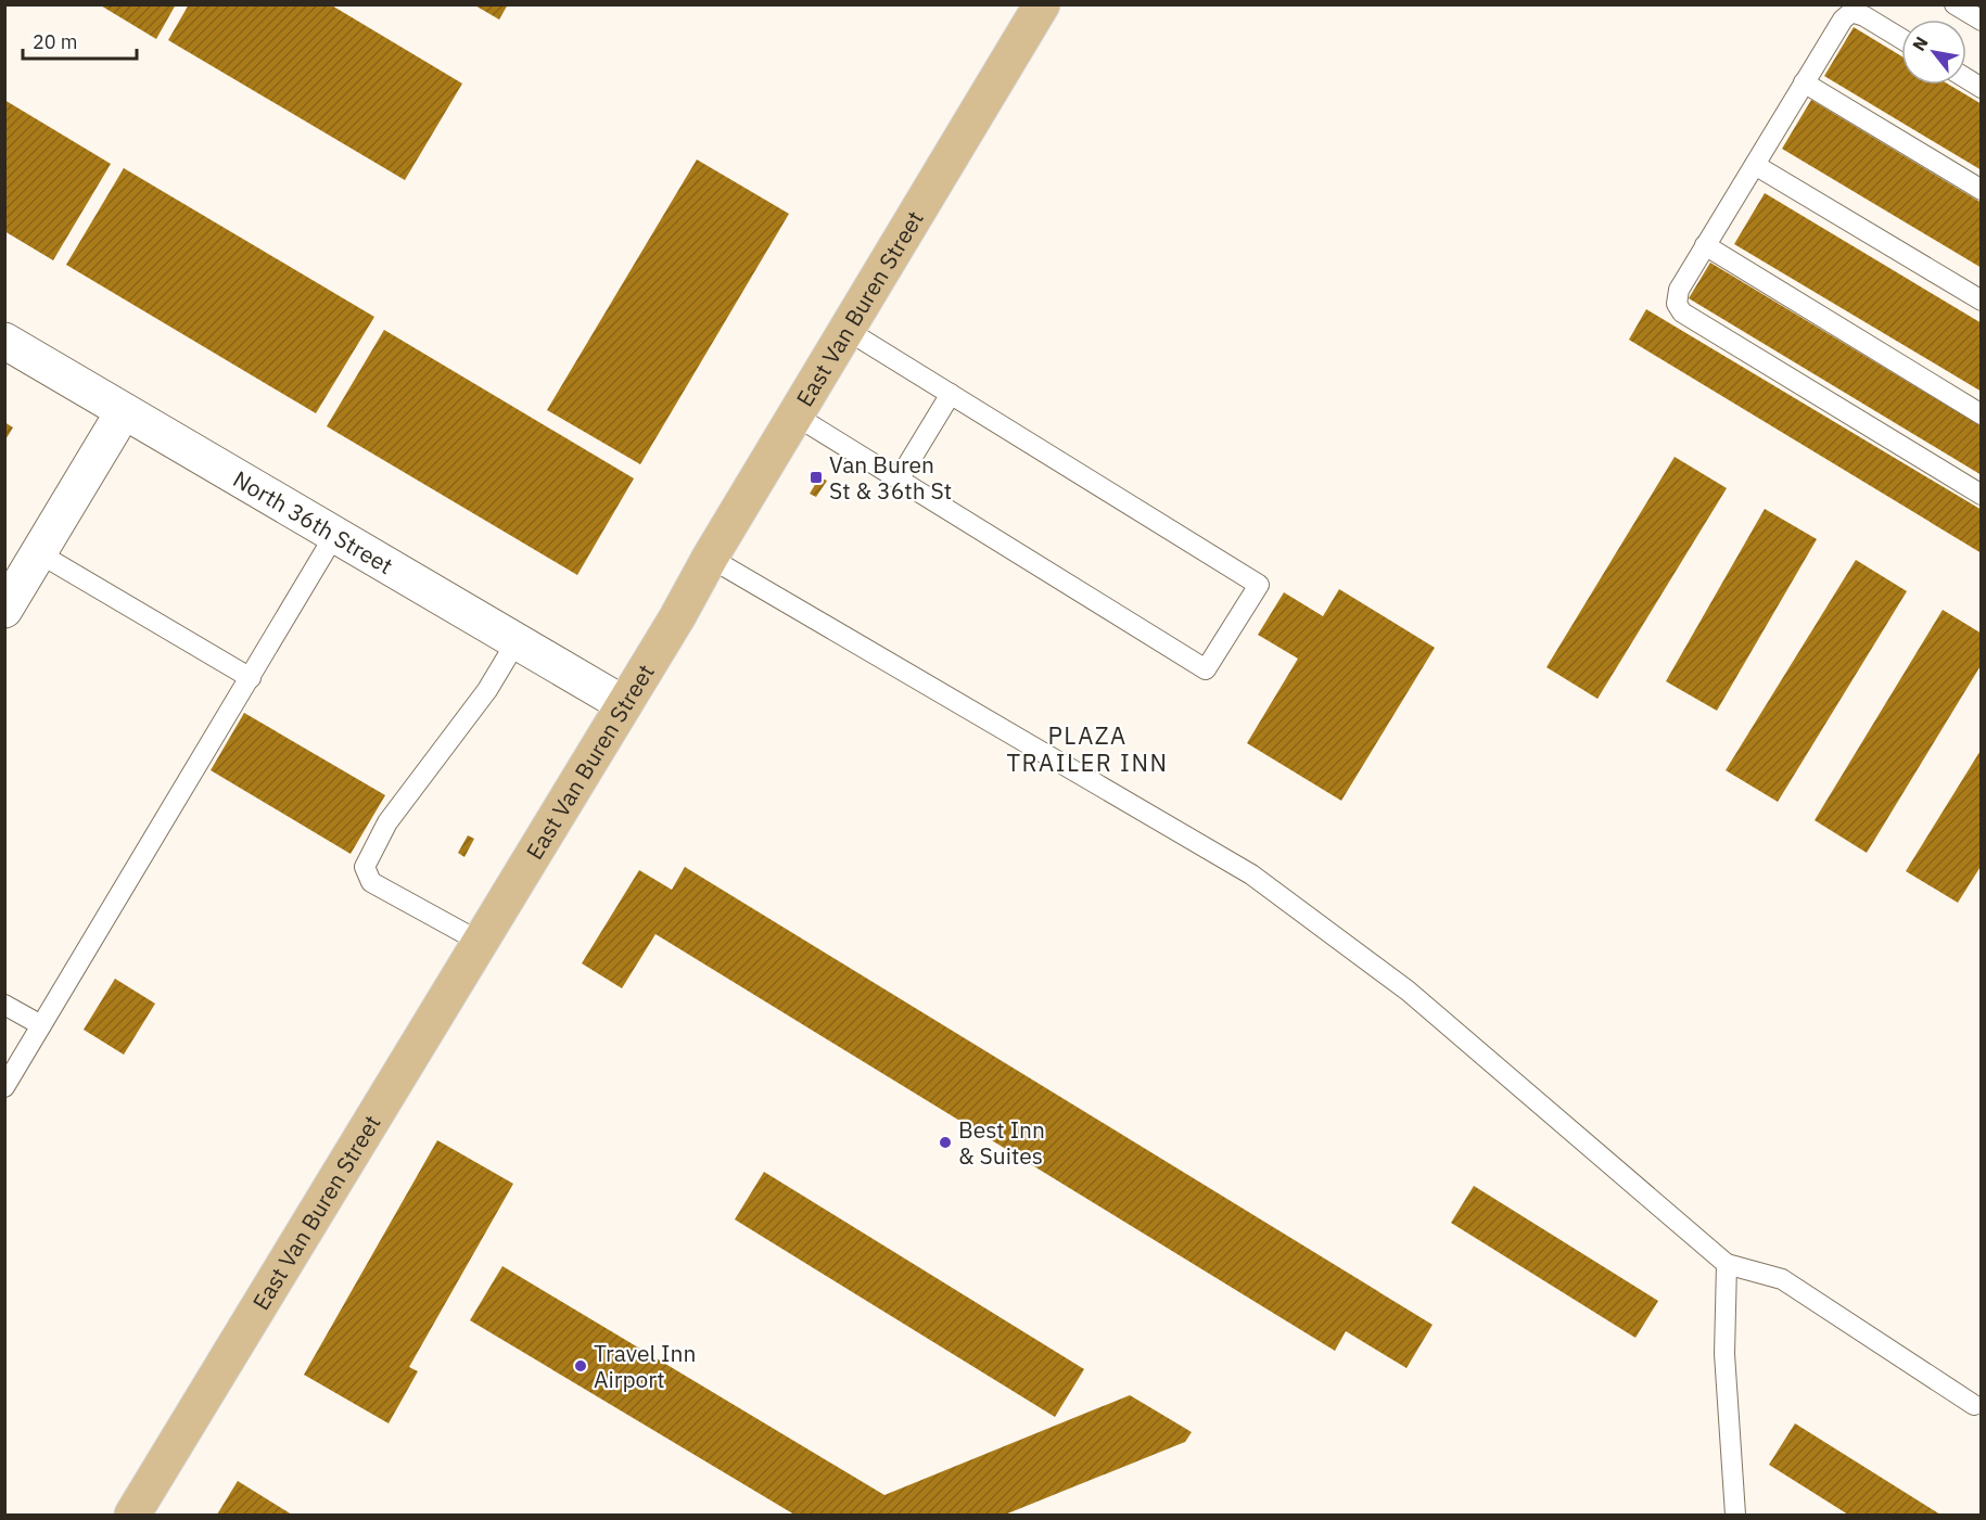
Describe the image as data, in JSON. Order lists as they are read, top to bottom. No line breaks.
{"streets":{"main road":["East Van Buren Street"],"street":["North 36th Street"]},"crossings":[["East Van Buren Street","North 36th Street"]],"districts":["PLAZA TRAILER INN"],"places":{"transit":["Van Buren St & 36th St"],"other":["Best Inn & Suites","Travel Inn Airport"]},"scale_bar":"20 m","north":"top left"}
